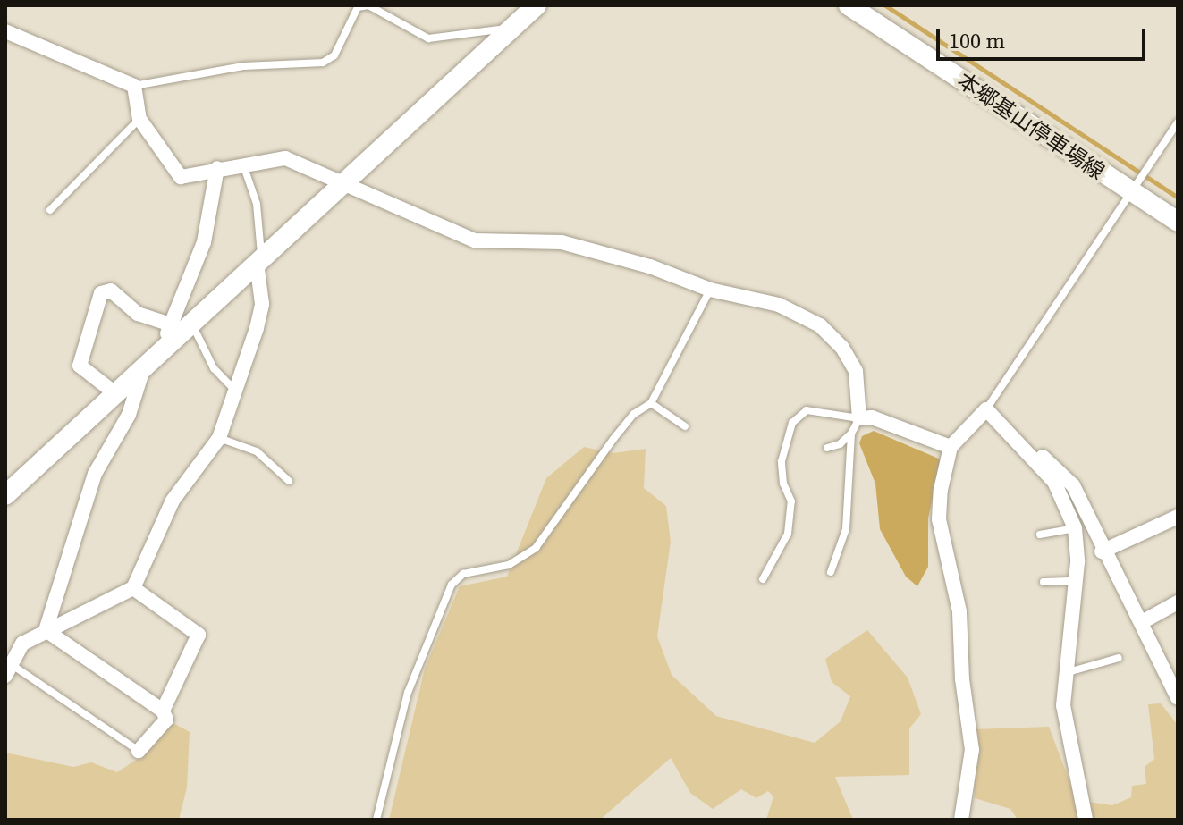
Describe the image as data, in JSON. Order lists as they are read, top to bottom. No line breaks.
{"streets":{"street":["本郷基山停車場線"]},"scale_bar":"100 m"}
